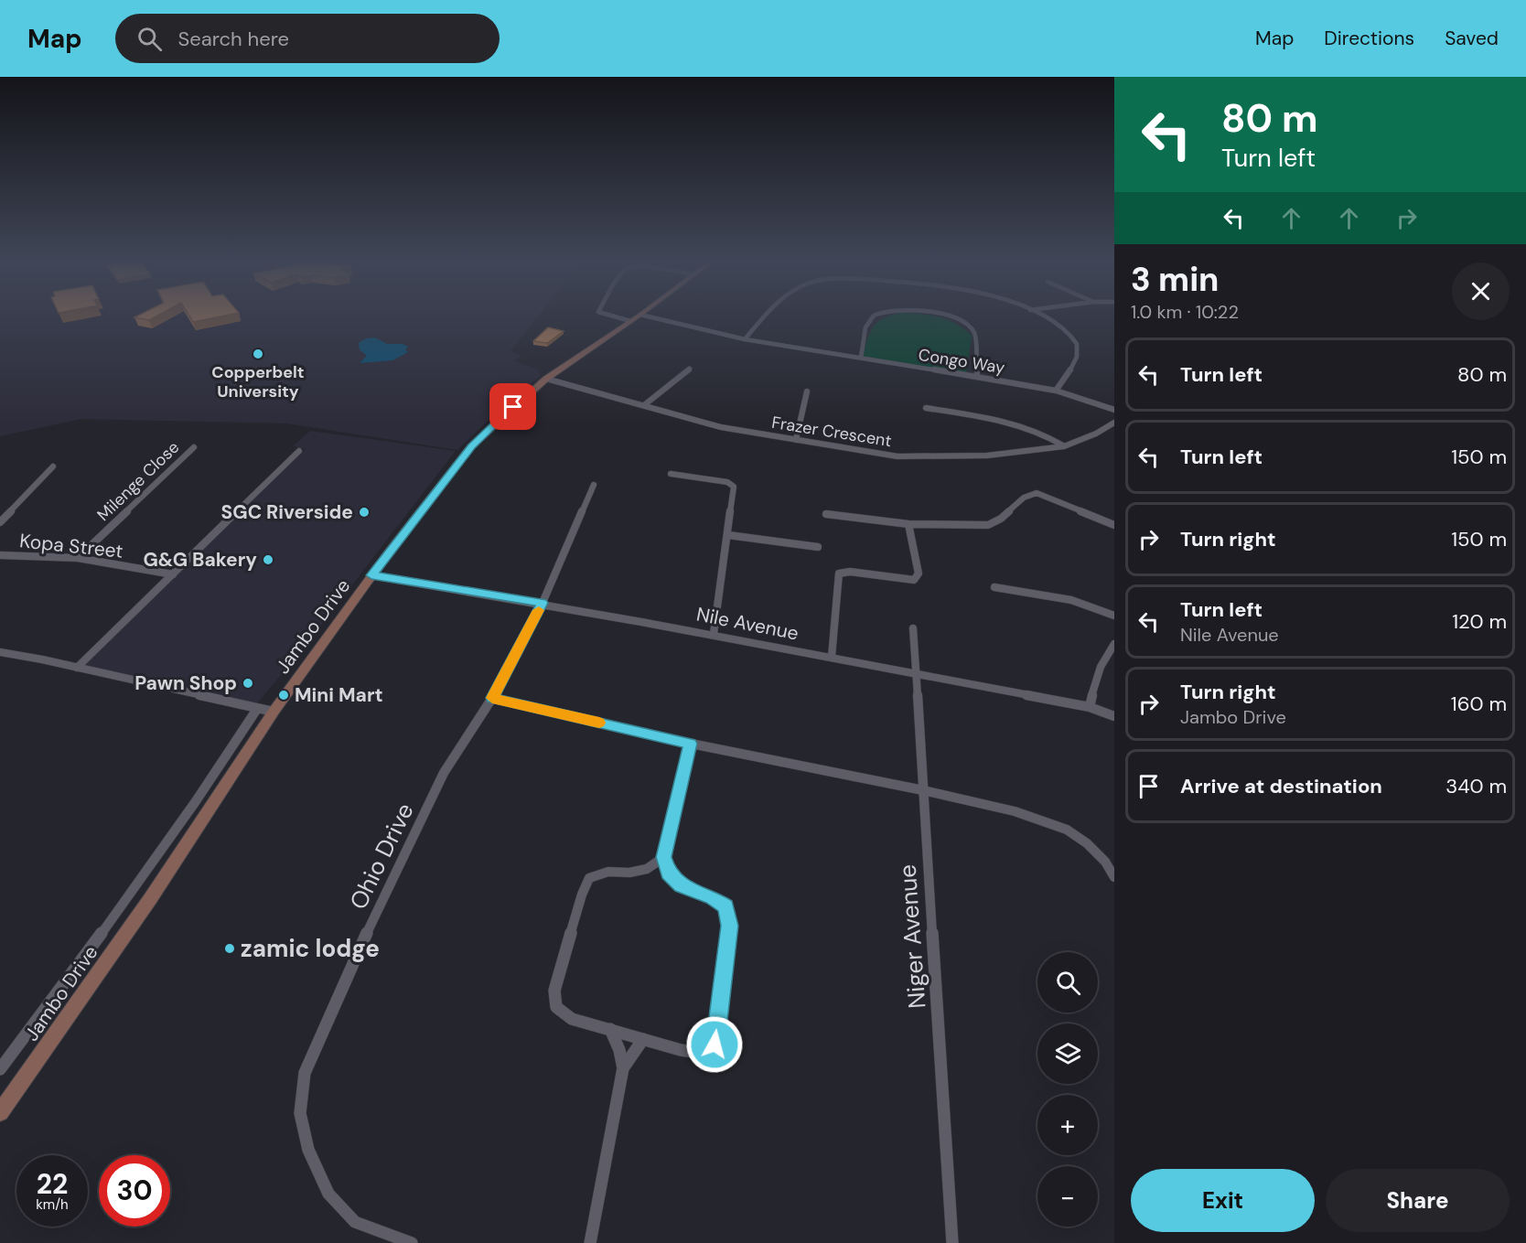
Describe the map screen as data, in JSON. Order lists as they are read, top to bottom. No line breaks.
{"streets":{"main road":["Jambo Drive"],"street":["Congo Way","Frazer Crescent","Milenge Close","Kopa Street","Nile Avenue","Ohio Drive","Niger Avenue"]},"crossings":[["Frazer Crescent","Jambo Drive"],["Milenge Close","Kopa Street"],["Nile Avenue","Jambo Drive"],["Nile Avenue","Ohio Drive"],["Nile Avenue","Niger Avenue"]],"places":["Copperbelt University","SGC Riverside","G&G Bakery","Pawn Shop","Mini Mart","zamic lodge"],"page":{"header":"Map","search":"Search here","nav":["Map","Directions","Saved"],"turn":["80 m","Turn left"],"heading":["3 min","1.0 km · 10:22"],"list":[{"name":"Turn left","value":"80 m"},{"name":"Turn left","value":"150 m"},{"name":"Turn right","value":"150 m"},{"name":"Turn left","note":"Nile Avenue","value":"120 m"},{"name":"Turn right","note":"Jambo Drive","value":"160 m"},{"name":"Arrive at destination","value":"340 m"}],"map_buttons":["+","−"],"speed":"22 km/h","limit":"30","buttons":["Exit","Share"]}}
